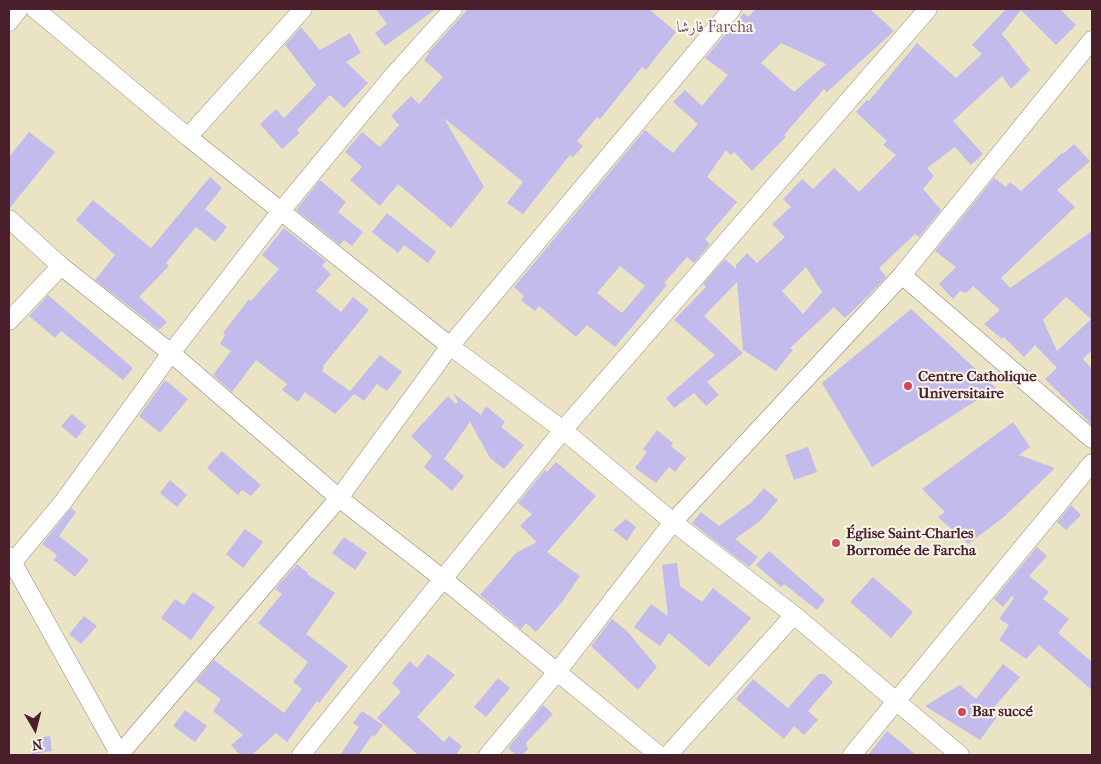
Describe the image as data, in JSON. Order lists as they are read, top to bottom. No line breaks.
{"districts":["فارشا Farcha"],"places":["Centre Catholique Universitaire","Église Saint-Charles Borromée de Farcha","Bar succé"],"north":"bottom"}
